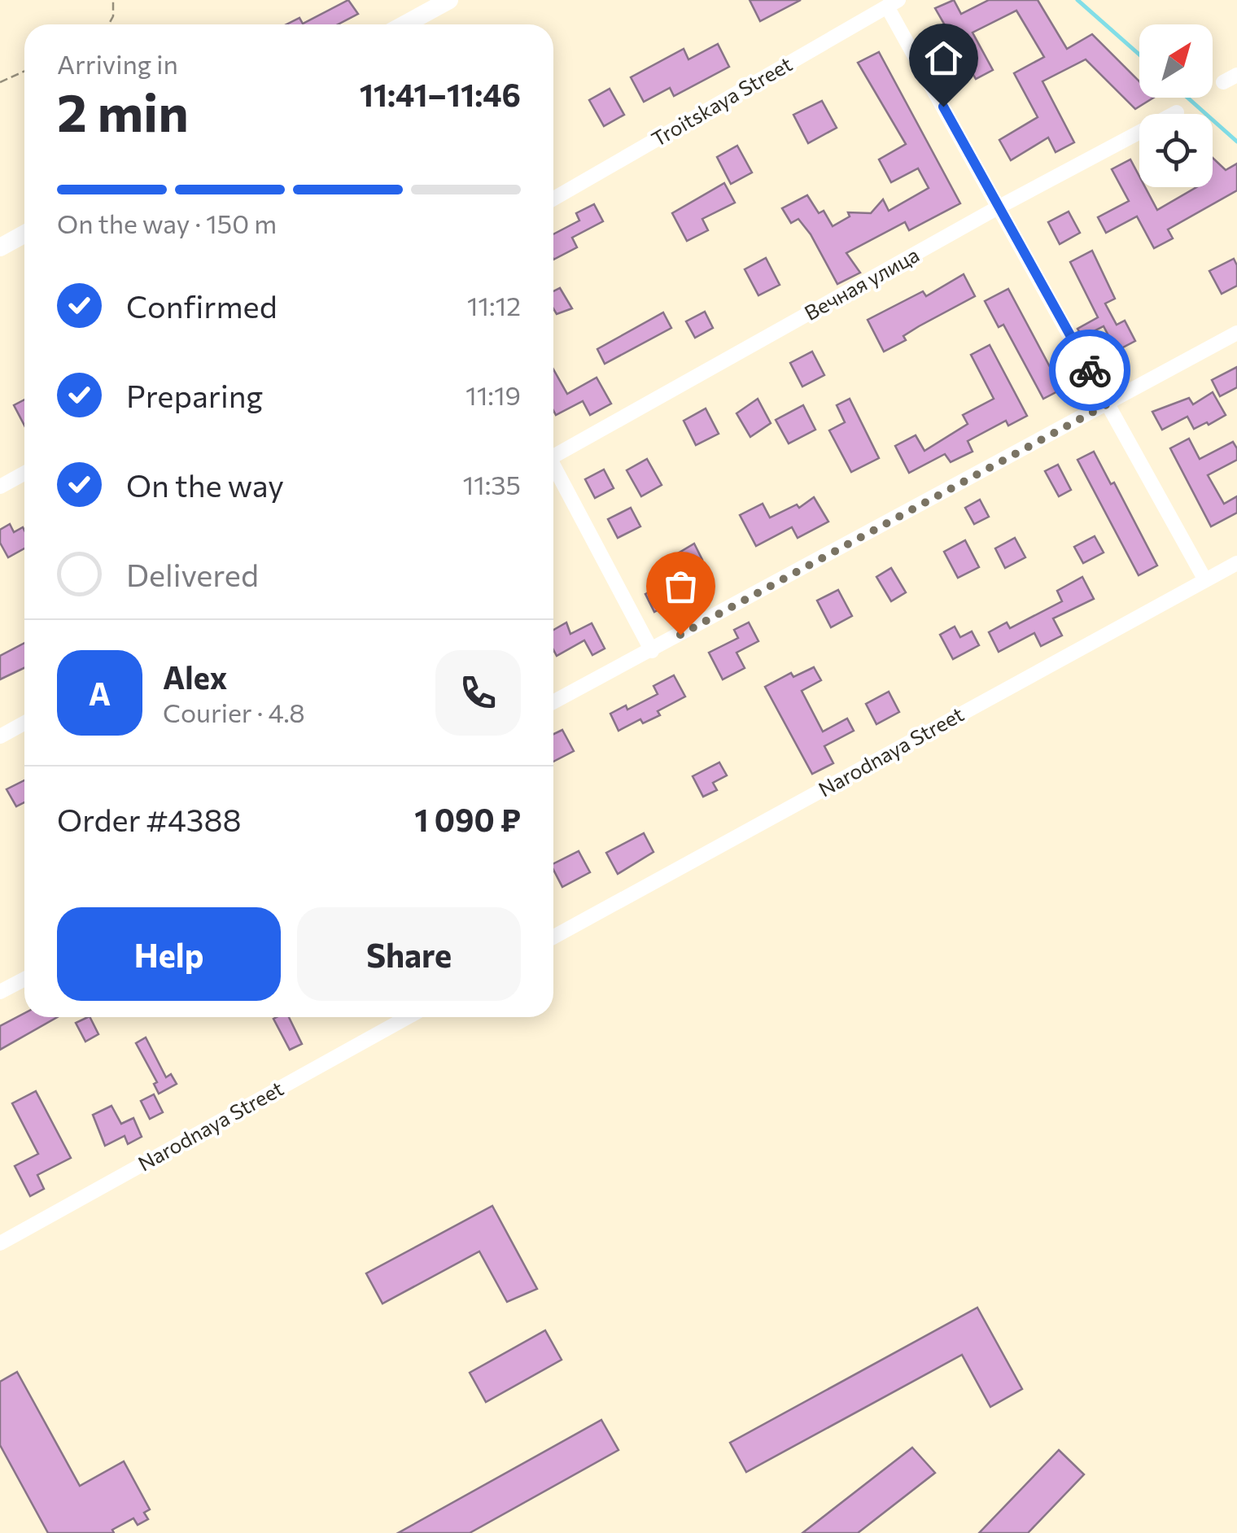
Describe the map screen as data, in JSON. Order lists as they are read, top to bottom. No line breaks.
{"streets":{"street":["Troitskaya Street","Вечная улица","Narodnaya Street"]},"north":"top right","page":{"heading":["2 min","Arriving in","11:41–11:46"],"panel":["Alex","Courier · 4.8","Order #4388","1 090 ₽"],"bar":"On the way · 150 m","list":[["Confirmed","11:12"],["Preparing","11:19"],["On the way","11:35"],"Delivered"],"round":"A","buttons":["Help","Share"]}}
